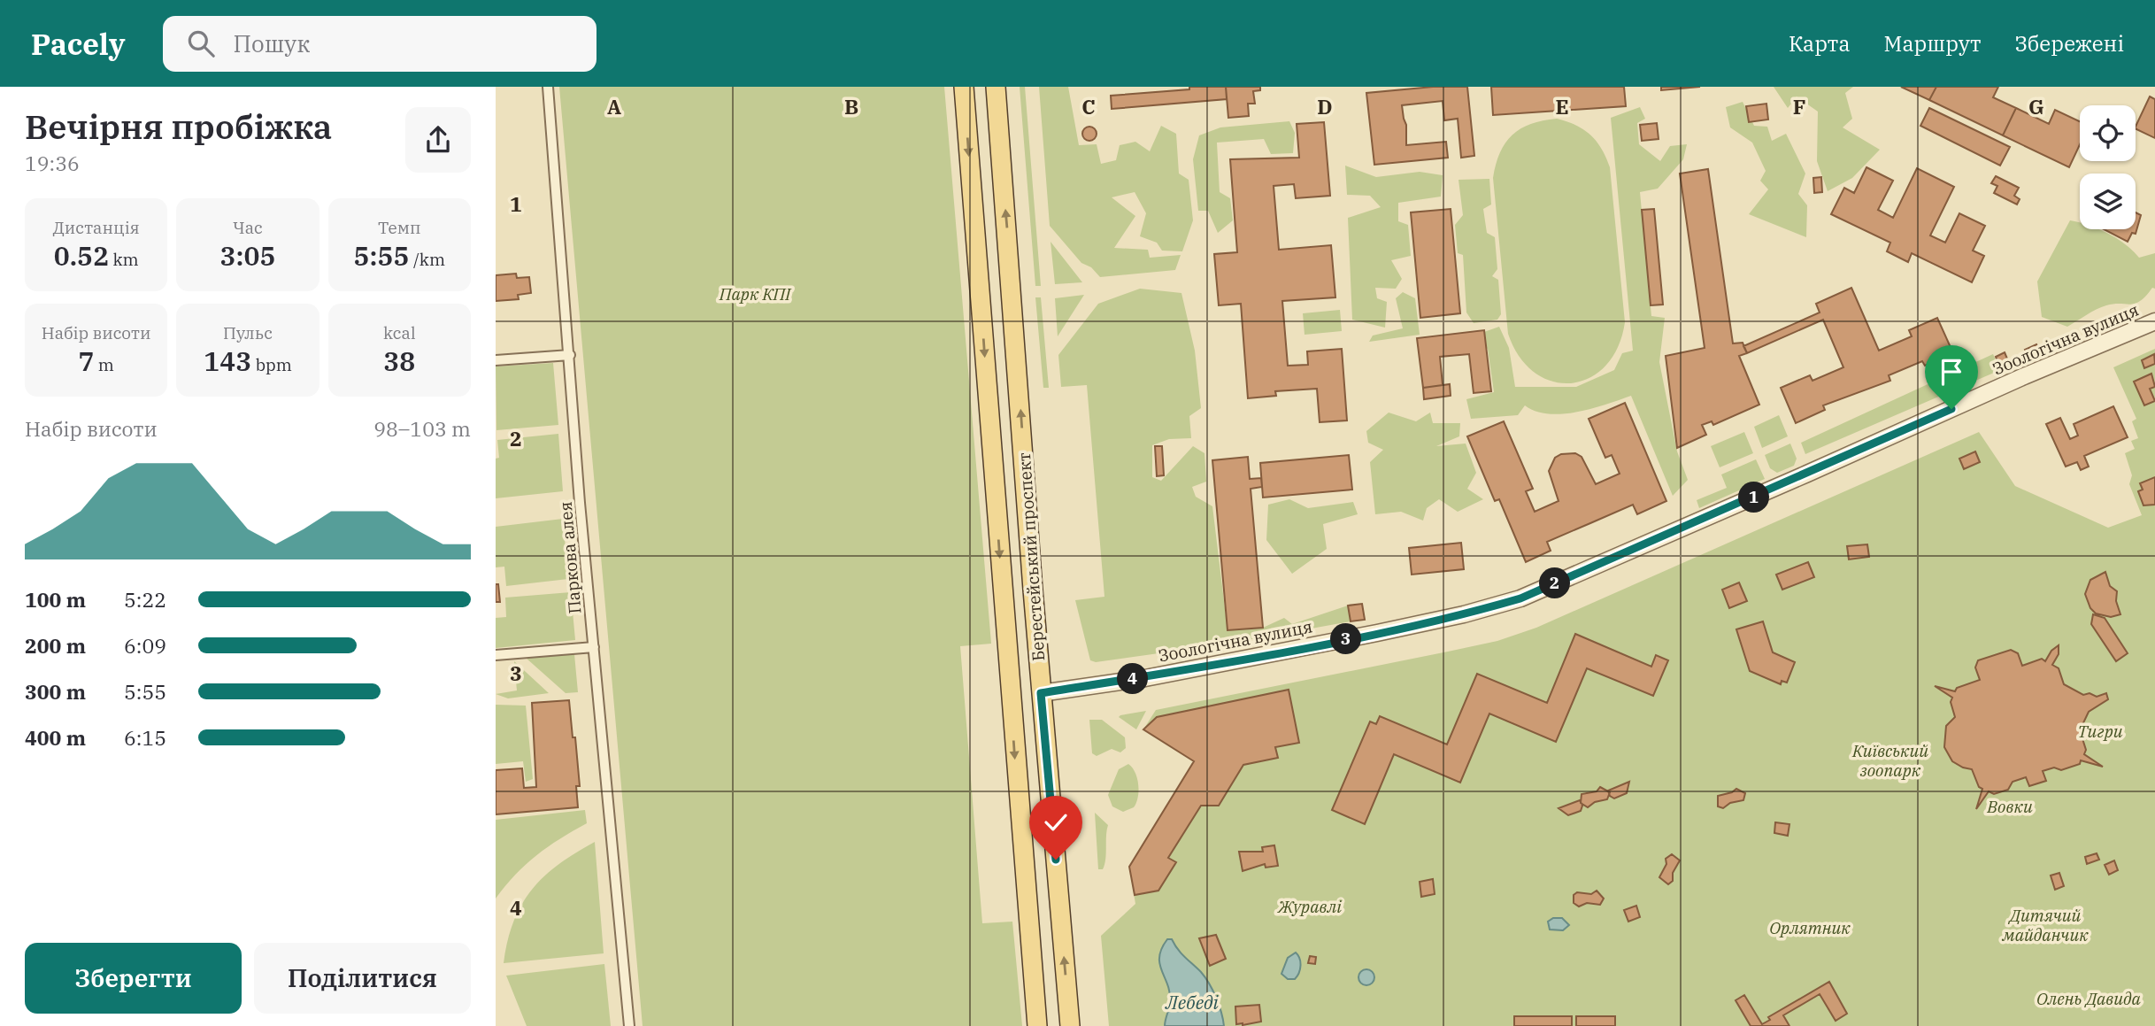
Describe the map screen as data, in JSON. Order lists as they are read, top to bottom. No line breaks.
{"streets":{"main road":["Берестейський проспект"],"street":["Зоологічна вулиця","Паркова алея"]},"crossings":[["Зоологічна вулиця","Берестейський проспект"]],"water":["Лебеді"],"parks":["Парк КПІ","Тигри","Київський зоопарк","Вовки","Журавлі","Дитячий майданчик","Орлятник","Олень Давида"],"page":{"header":"Pacely","search":"Пошук","nav":["Карта","Маршрут","Збережені"],"heading":["Вечірня пробіжка","19:36"],"stats":[["Дистанція","0.52 km"],["Час","3:05"],["Темп","5:55 /km"],["Набір висоти","7 m"],["Пульс","143 bpm"],["kcal","38"]],"chart":["Набір висоти","98–103 m"],"pins":["1","2","3","4"],"list":[{"name":"100 m","note":"5:22"},{"name":"200 m","note":"6:09"},{"name":"300 m","note":"5:55"},{"name":"400 m","note":"6:15"}],"buttons":["Зберегти","Поділитися"]},"grid":{"columns":["A","B","C","D","E","F","G"],"rows":["1","2","3","4"]}}
